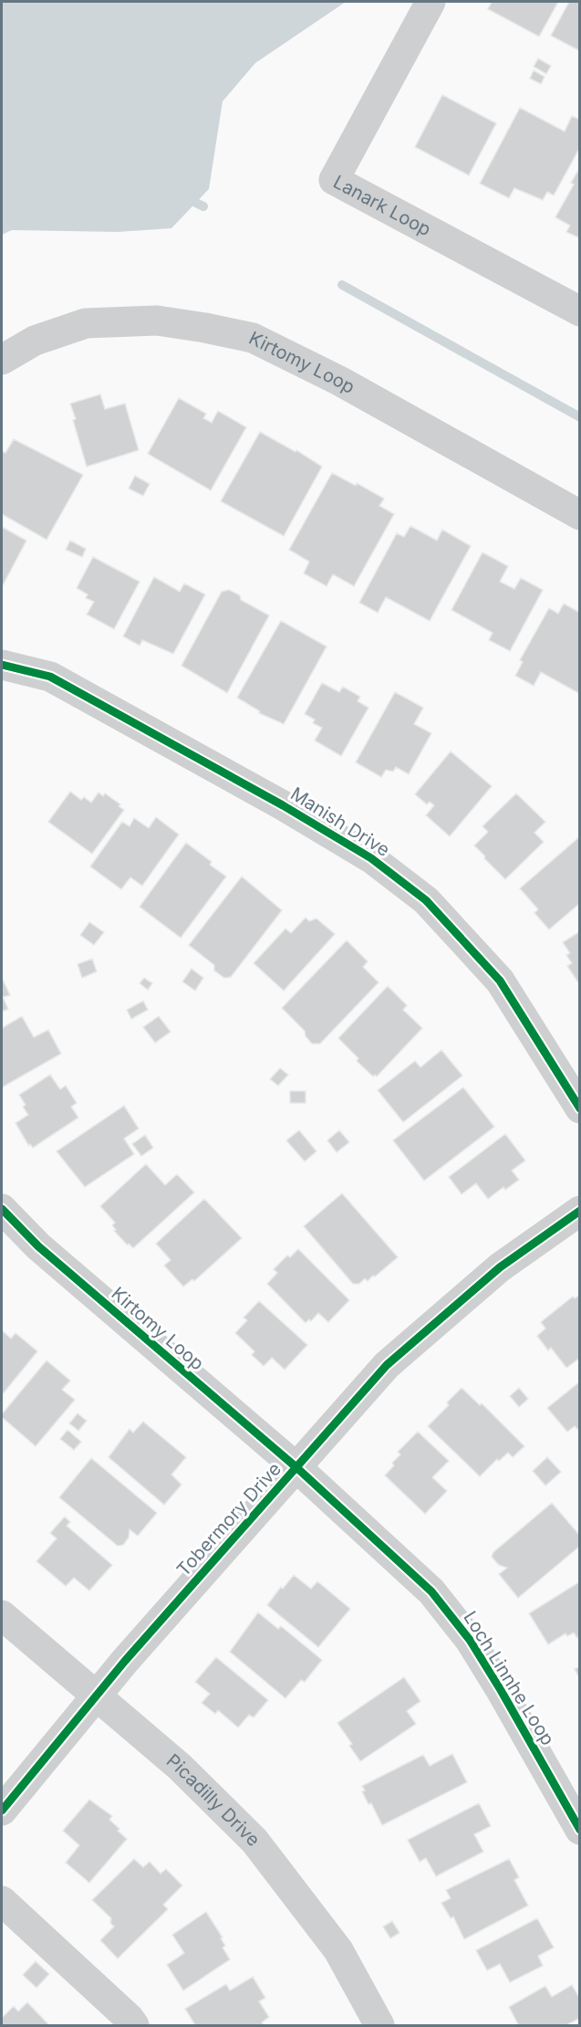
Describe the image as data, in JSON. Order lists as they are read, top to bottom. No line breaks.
{"streets":{"street":["Lanark Loop","Kirtomy Loop","Manish Drive","Tobermory Drive","Loch Linnhe Loop","Picadilly Drive"]},"crossings":[["Kirtomy Loop","Tobermory Drive"],["Kirtomy Loop","Loch Linnhe Loop"],["Tobermory Drive","Loch Linnhe Loop"],["Tobermory Drive","Picadilly Drive"]]}
